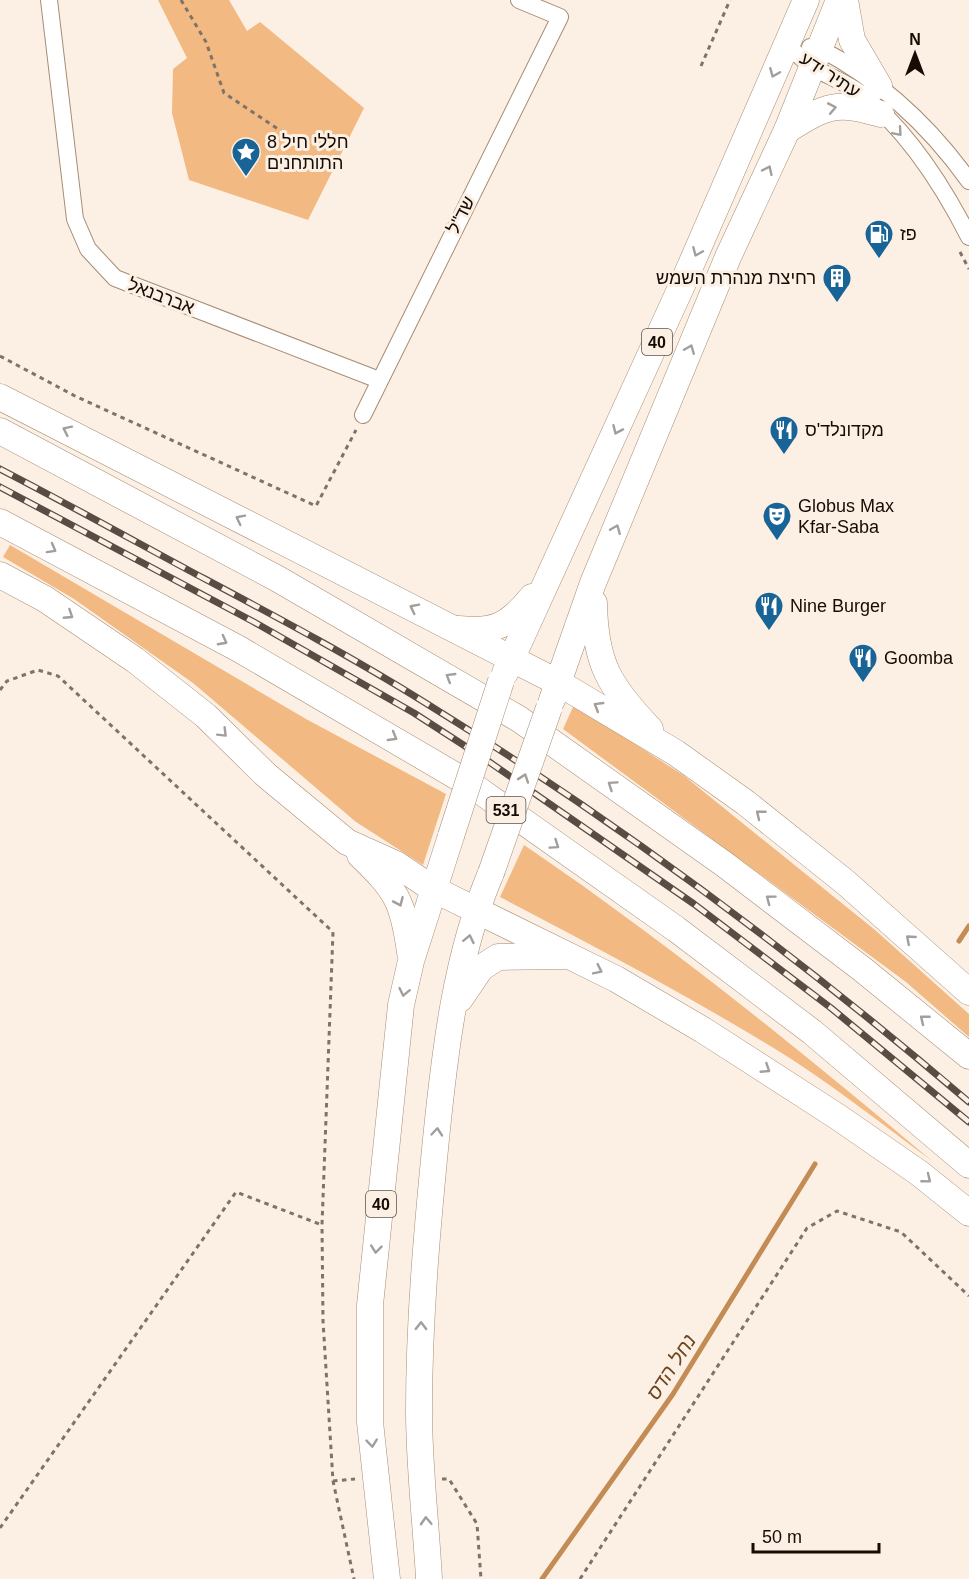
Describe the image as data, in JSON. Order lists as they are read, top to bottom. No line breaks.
{"streets":{"highway":["40","531"],"street":["עתיר ידע","שד\"ל","אברבנאל"]},"crossings":[["עתיר ידע","40"],["שד\"ל","אברבנאל"]],"water":["נחל הדס"],"places":{"place":["8 חללי חיל התותחנים"],"fuel station":["פז"],"building":["רחיצת מנהרת השמש"],"restaurant":["מקדונלד'ס","Nine Burger","Goomba"],"theatre":["Globus Max Kfar-Saba"]},"scale_bar":"50 m","north":"top"}
